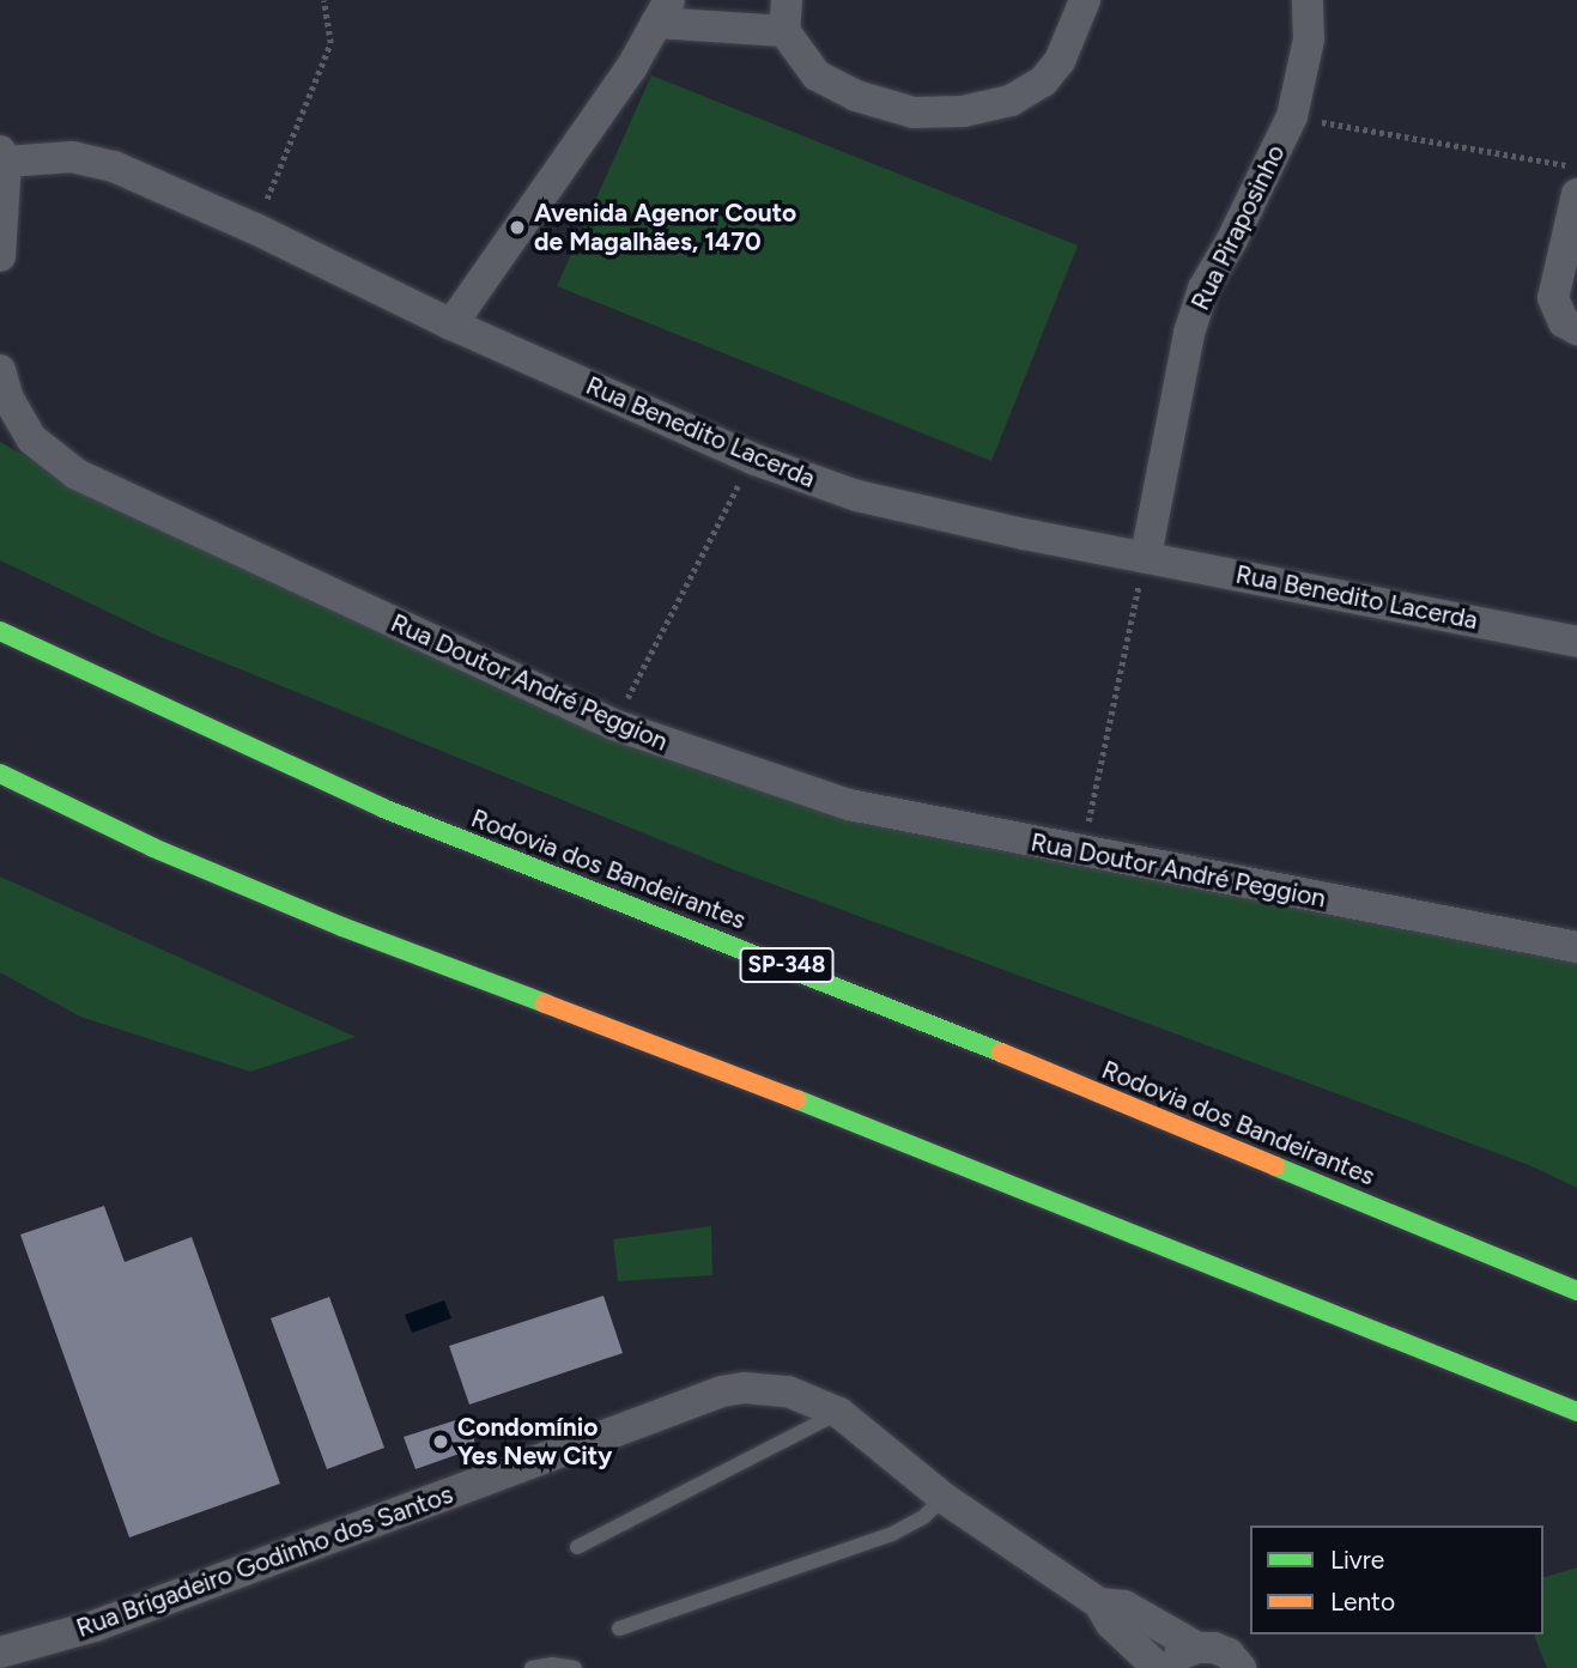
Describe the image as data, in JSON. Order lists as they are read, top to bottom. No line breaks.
{"streets":{"highway":["Rodovia dos Bandeirantes","SP-348"],"street":["Rua Piraposinho","Rua Benedito Lacerda","Rua Doutor André Peggion","Rua Brigadeiro Godinho dos Santos"]},"crossings":[["Rua Piraposinho","Rua Benedito Lacerda"]],"places":["Avenida Agenor Couto de Magalhães, 1470","Condomínio Yes New City"],"legend":["Livre","Lento"]}
